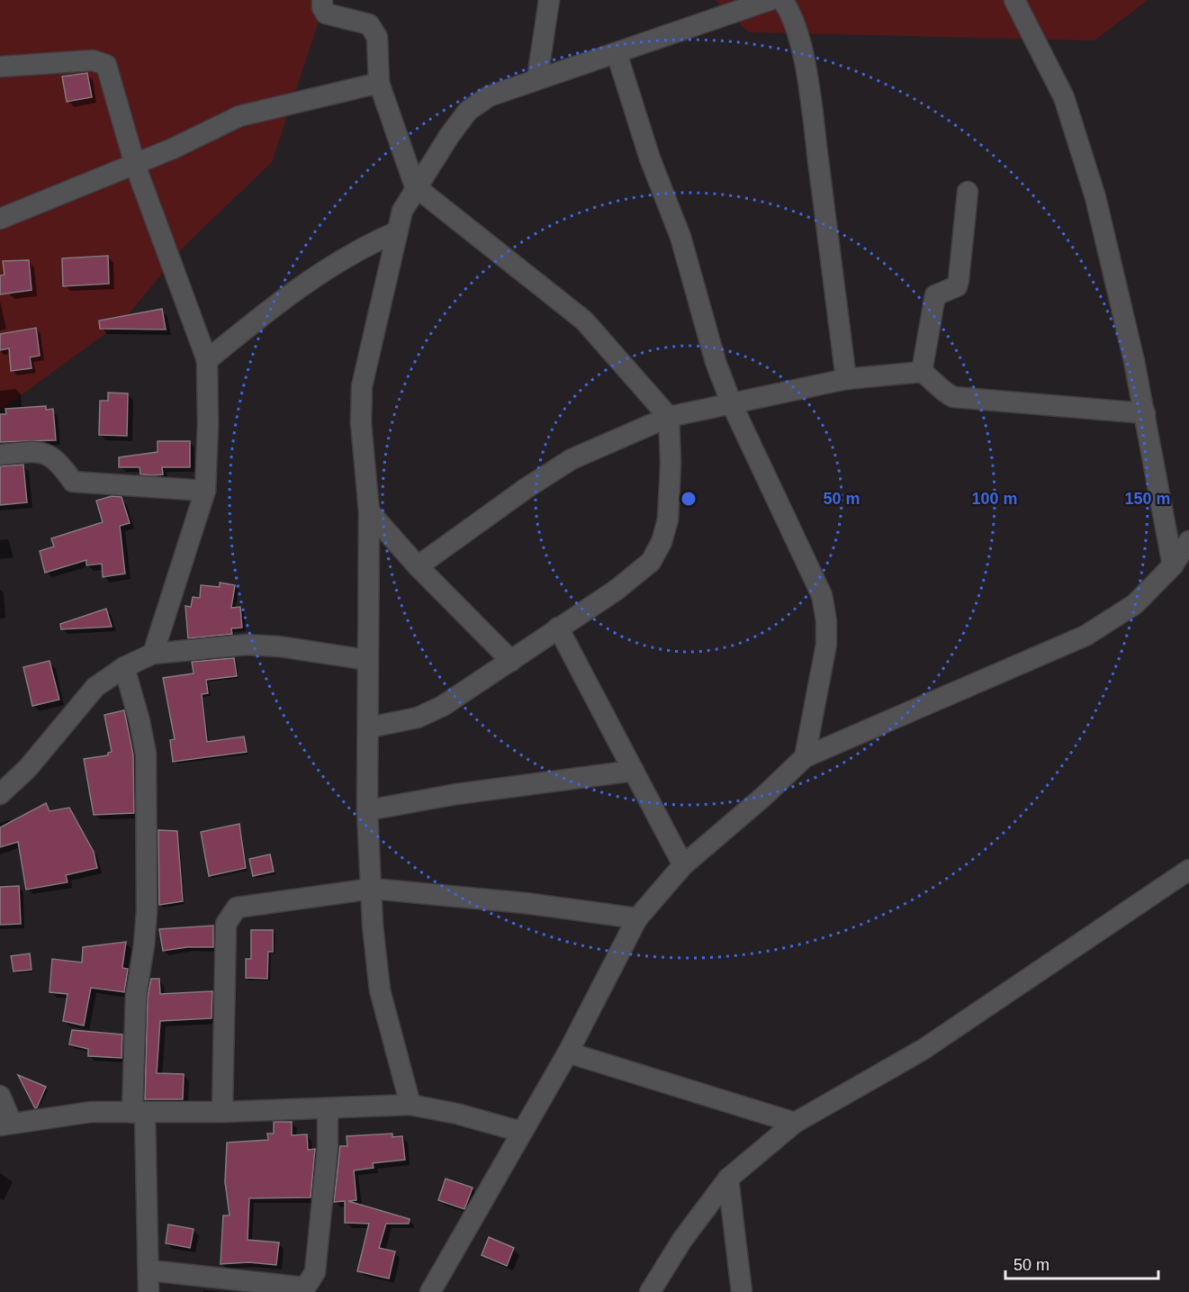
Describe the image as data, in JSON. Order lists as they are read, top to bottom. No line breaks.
{"scale_bar":"50 m","rings":["50 m","100 m","150 m"]}
